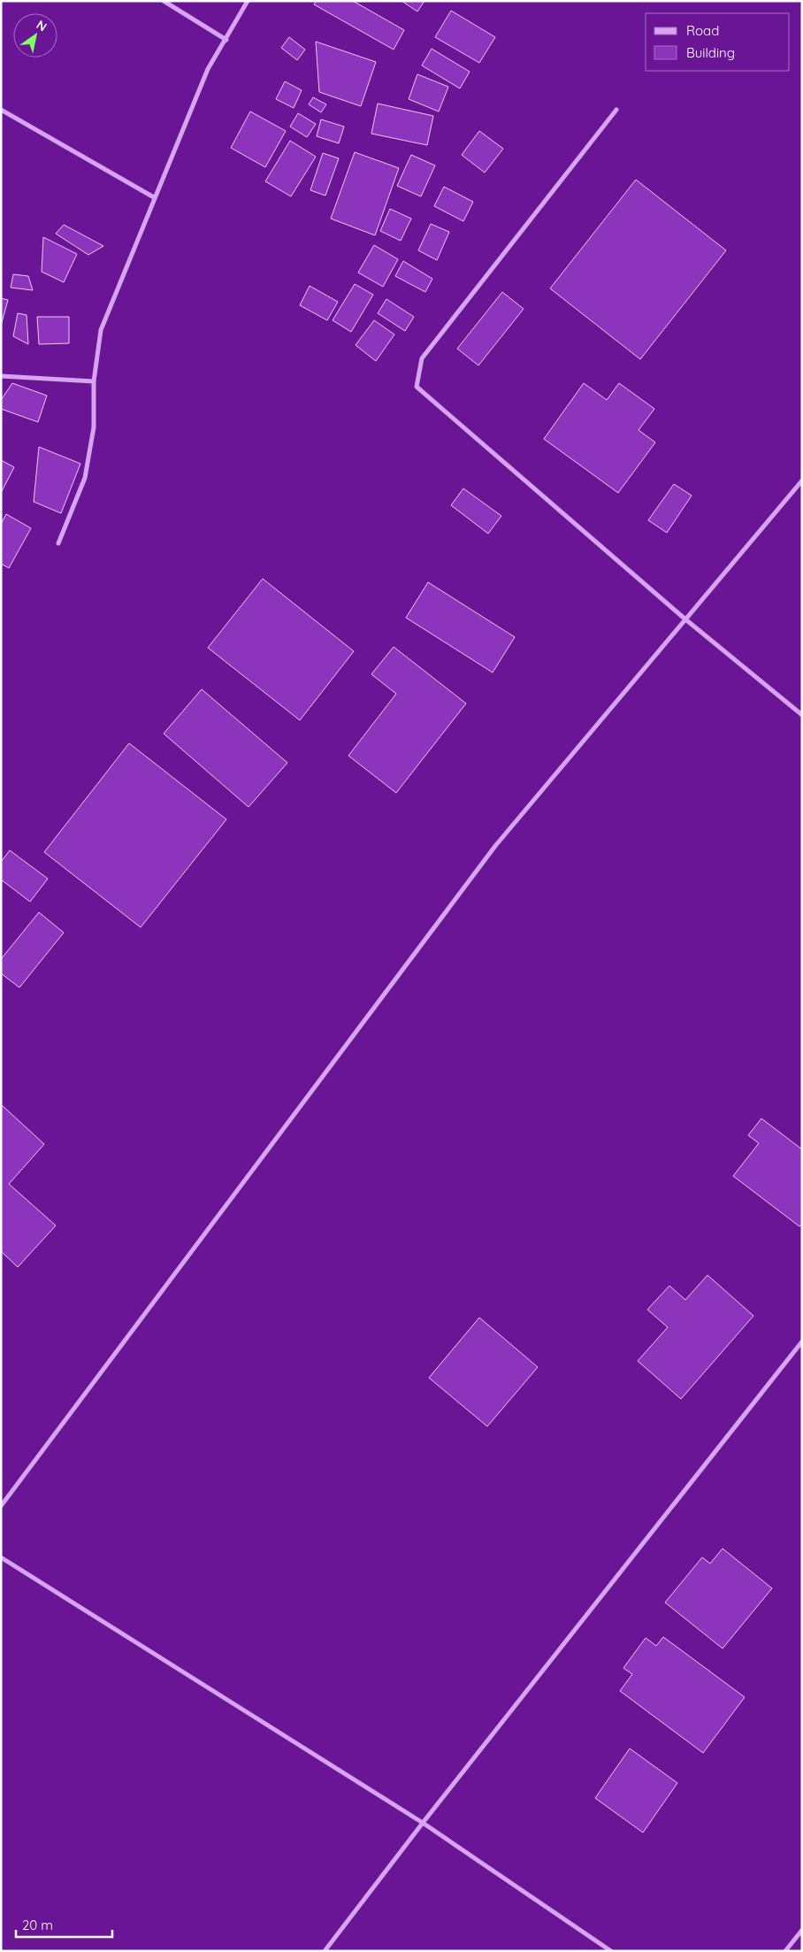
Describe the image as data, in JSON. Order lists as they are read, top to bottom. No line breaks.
{"legend":["Road","Building"],"scale_bar":"20 m","north":"top right"}
